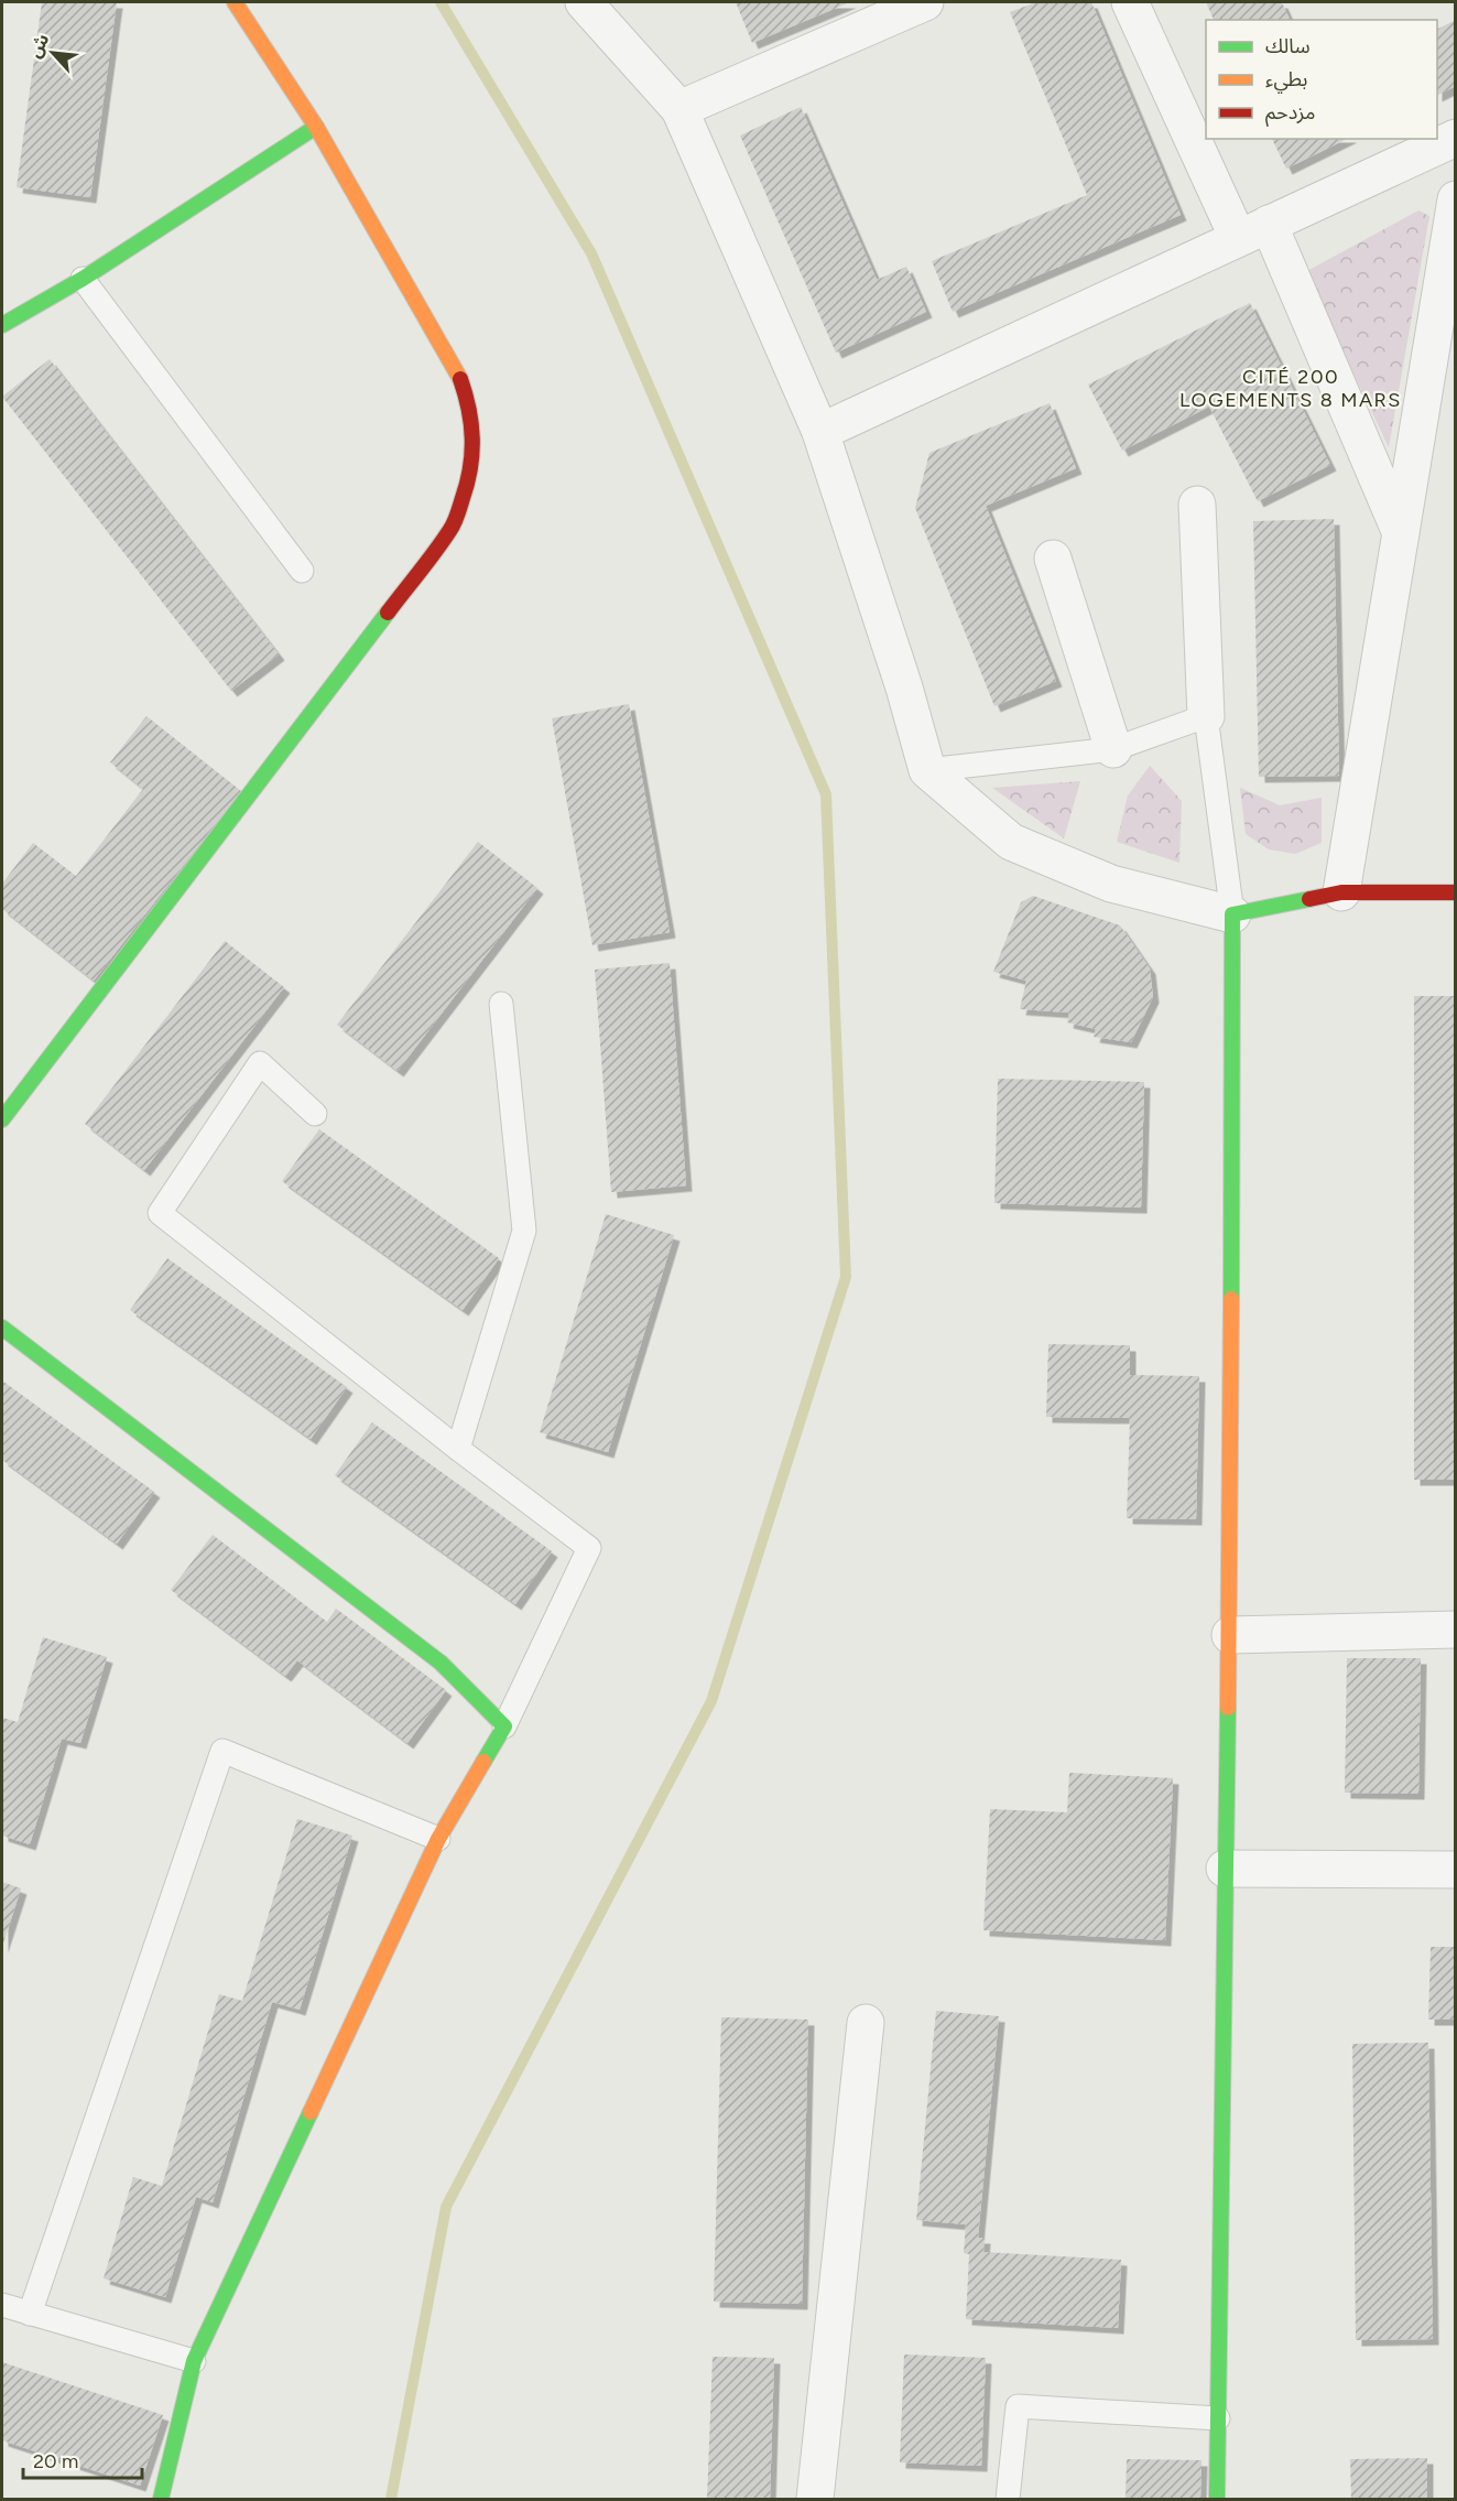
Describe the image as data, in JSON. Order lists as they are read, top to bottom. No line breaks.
{"districts":["CITÉ 200 LOGEMENTS 8 MARS"],"legend":["سالك","بطيء","مزدحم"],"scale_bar":"20 m","north":"top left"}
